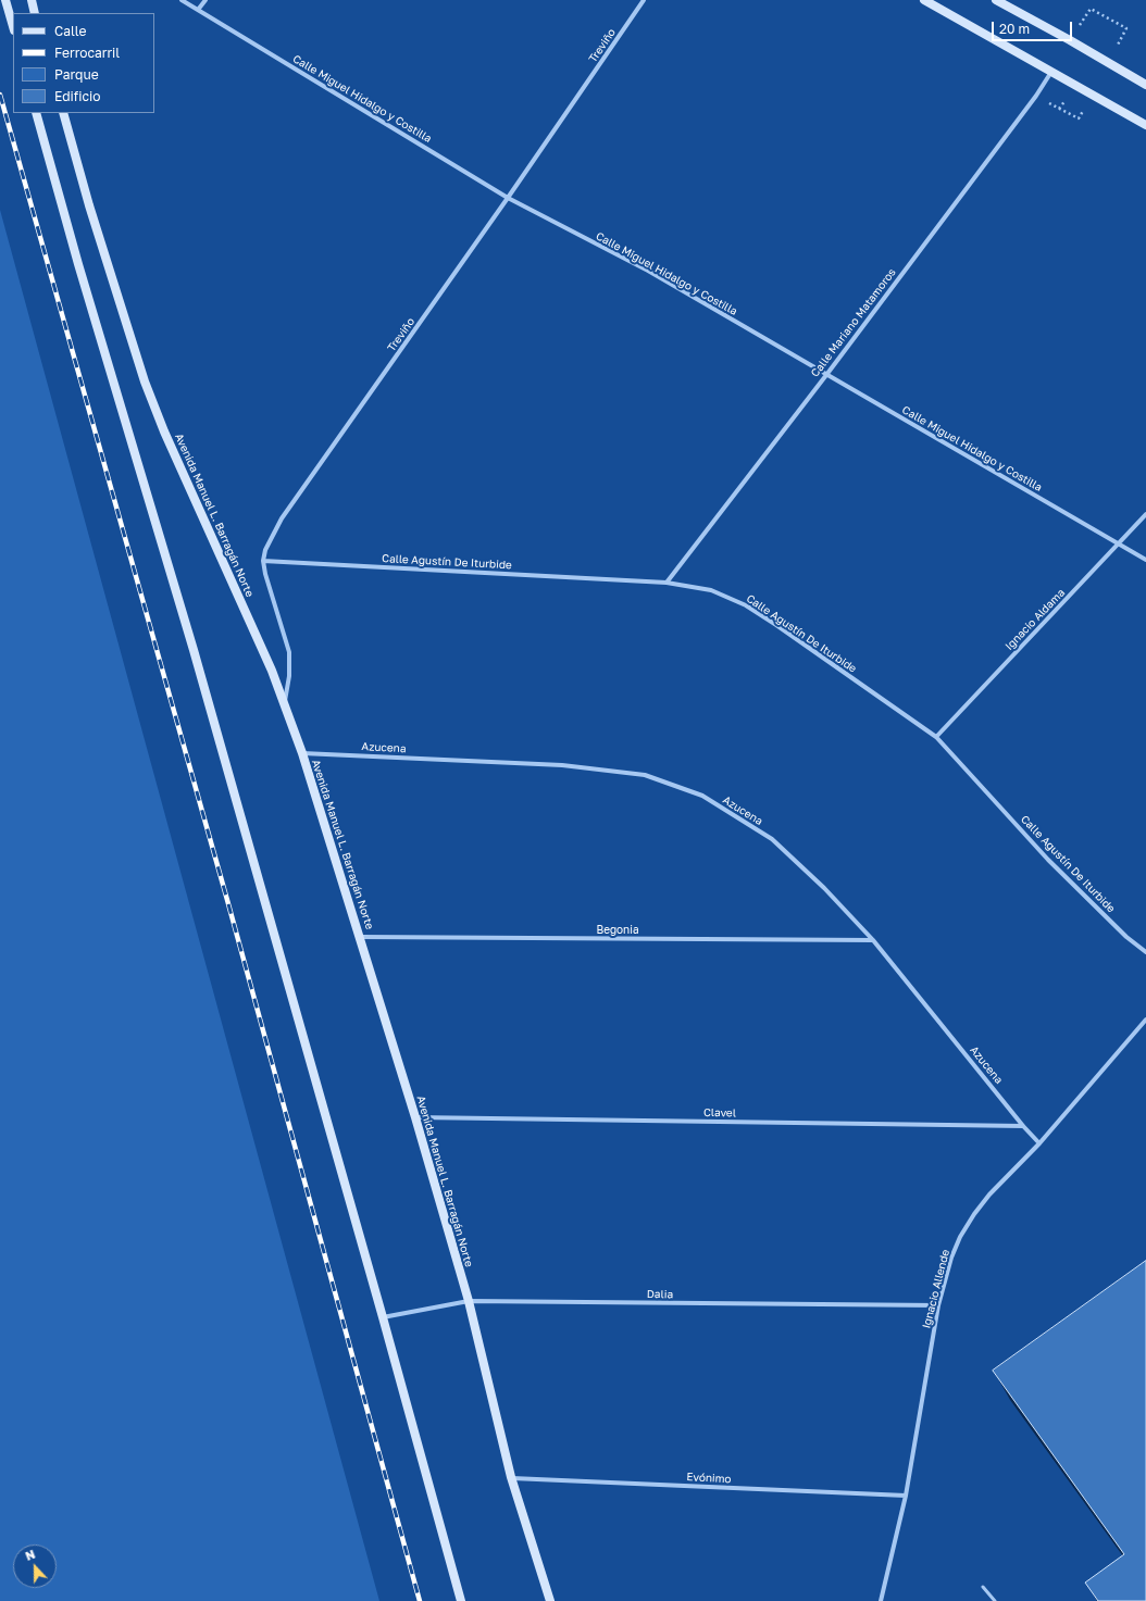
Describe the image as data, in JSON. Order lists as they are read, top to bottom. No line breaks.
{"streets":{"main road":["Avenida Manuel L. Barragán Norte"],"street":["Treviño","Calle Miguel Hidalgo y Costilla","Calle Mariano Matamoros","Calle Agustín De Iturbide","Ignacio Aldama","Azucena","Begonia","Clavel","Ignacio Allende","Dalia","Evónimo"]},"crossings":[["Treviño","Calle Miguel Hidalgo y Costilla"],["Treviño","Calle Agustín De Iturbide"],["Calle Miguel Hidalgo y Costilla","Calle Mariano Matamoros"],["Calle Miguel Hidalgo y Costilla","Ignacio Aldama"],["Calle Mariano Matamoros","Calle Agustín De Iturbide"],["Avenida Manuel L. Barragán Norte","Azucena"],["Avenida Manuel L. Barragán Norte","Begonia"],["Avenida Manuel L. Barragán Norte","Clavel"],["Avenida Manuel L. Barragán Norte","Dalia"],["Avenida Manuel L. Barragán Norte","Evónimo"],["Calle Agustín De Iturbide","Ignacio Aldama"],["Azucena","Begonia"],["Azucena","Clavel"],["Azucena","Ignacio Allende"],["Ignacio Allende","Dalia"],["Ignacio Allende","Evónimo"]],"legend":["Calle","Ferrocarril","Parque","Edificio"],"scale_bar":"20 m","north":"top"}
